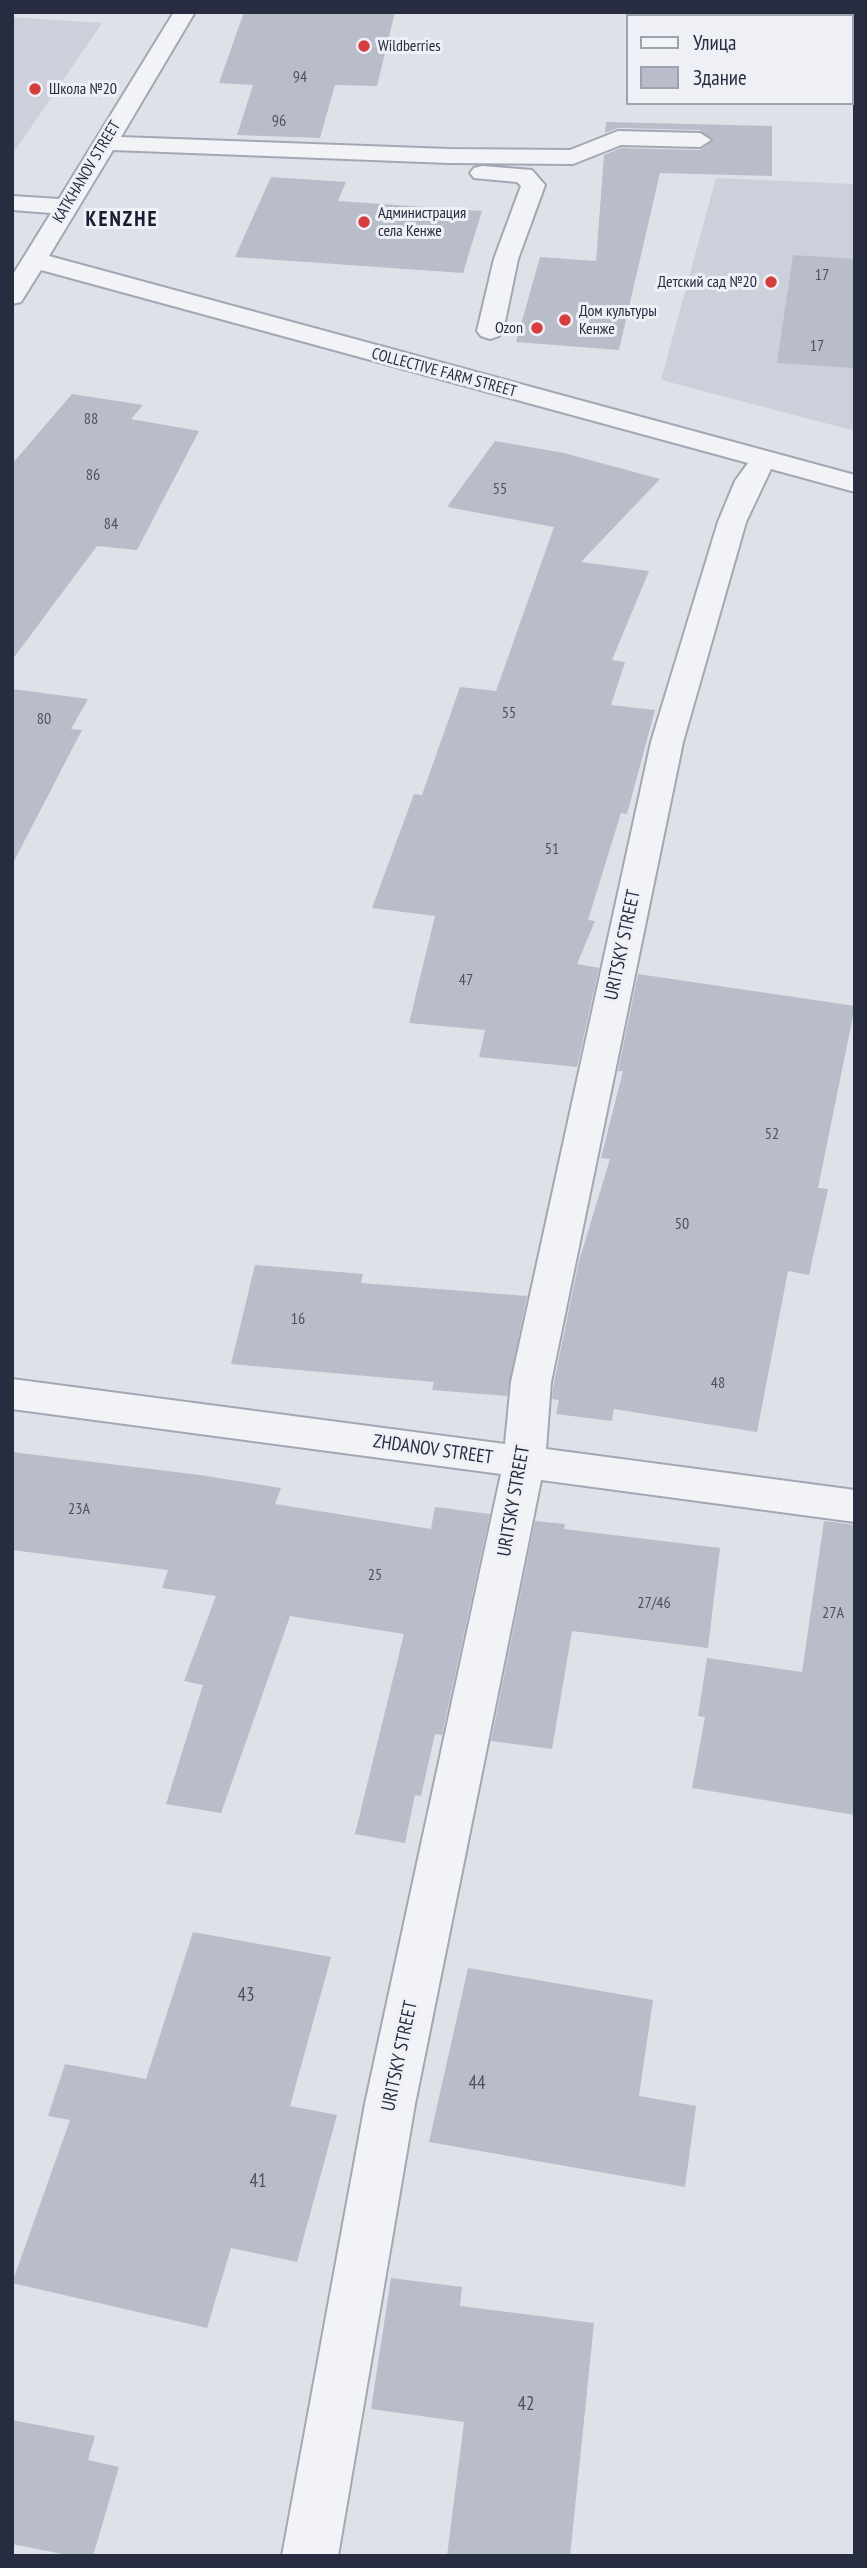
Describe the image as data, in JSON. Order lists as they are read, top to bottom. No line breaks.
{"streets":{"street":["KATKHANOV STREET","COLLECTIVE FARM STREET","URITSKY STREET","ZHDANOV STREET"]},"crossings":[["KATKHANOV STREET","COLLECTIVE FARM STREET"],["COLLECTIVE FARM STREET","URITSKY STREET"],["URITSKY STREET","ZHDANOV STREET"]],"districts":["KENZHE"],"places":["Wildberries","Школа №20","Администрация села Кенже","Детский сад №20","Дом культуры Кенже","Ozon"],"house_numbers":["94","96","17","17","88","86","55","84","55","80","51","47","52","50","16","48","23А","25","27/46","27А","43","44","41","42"],"legend":["Улица","Здание"]}
